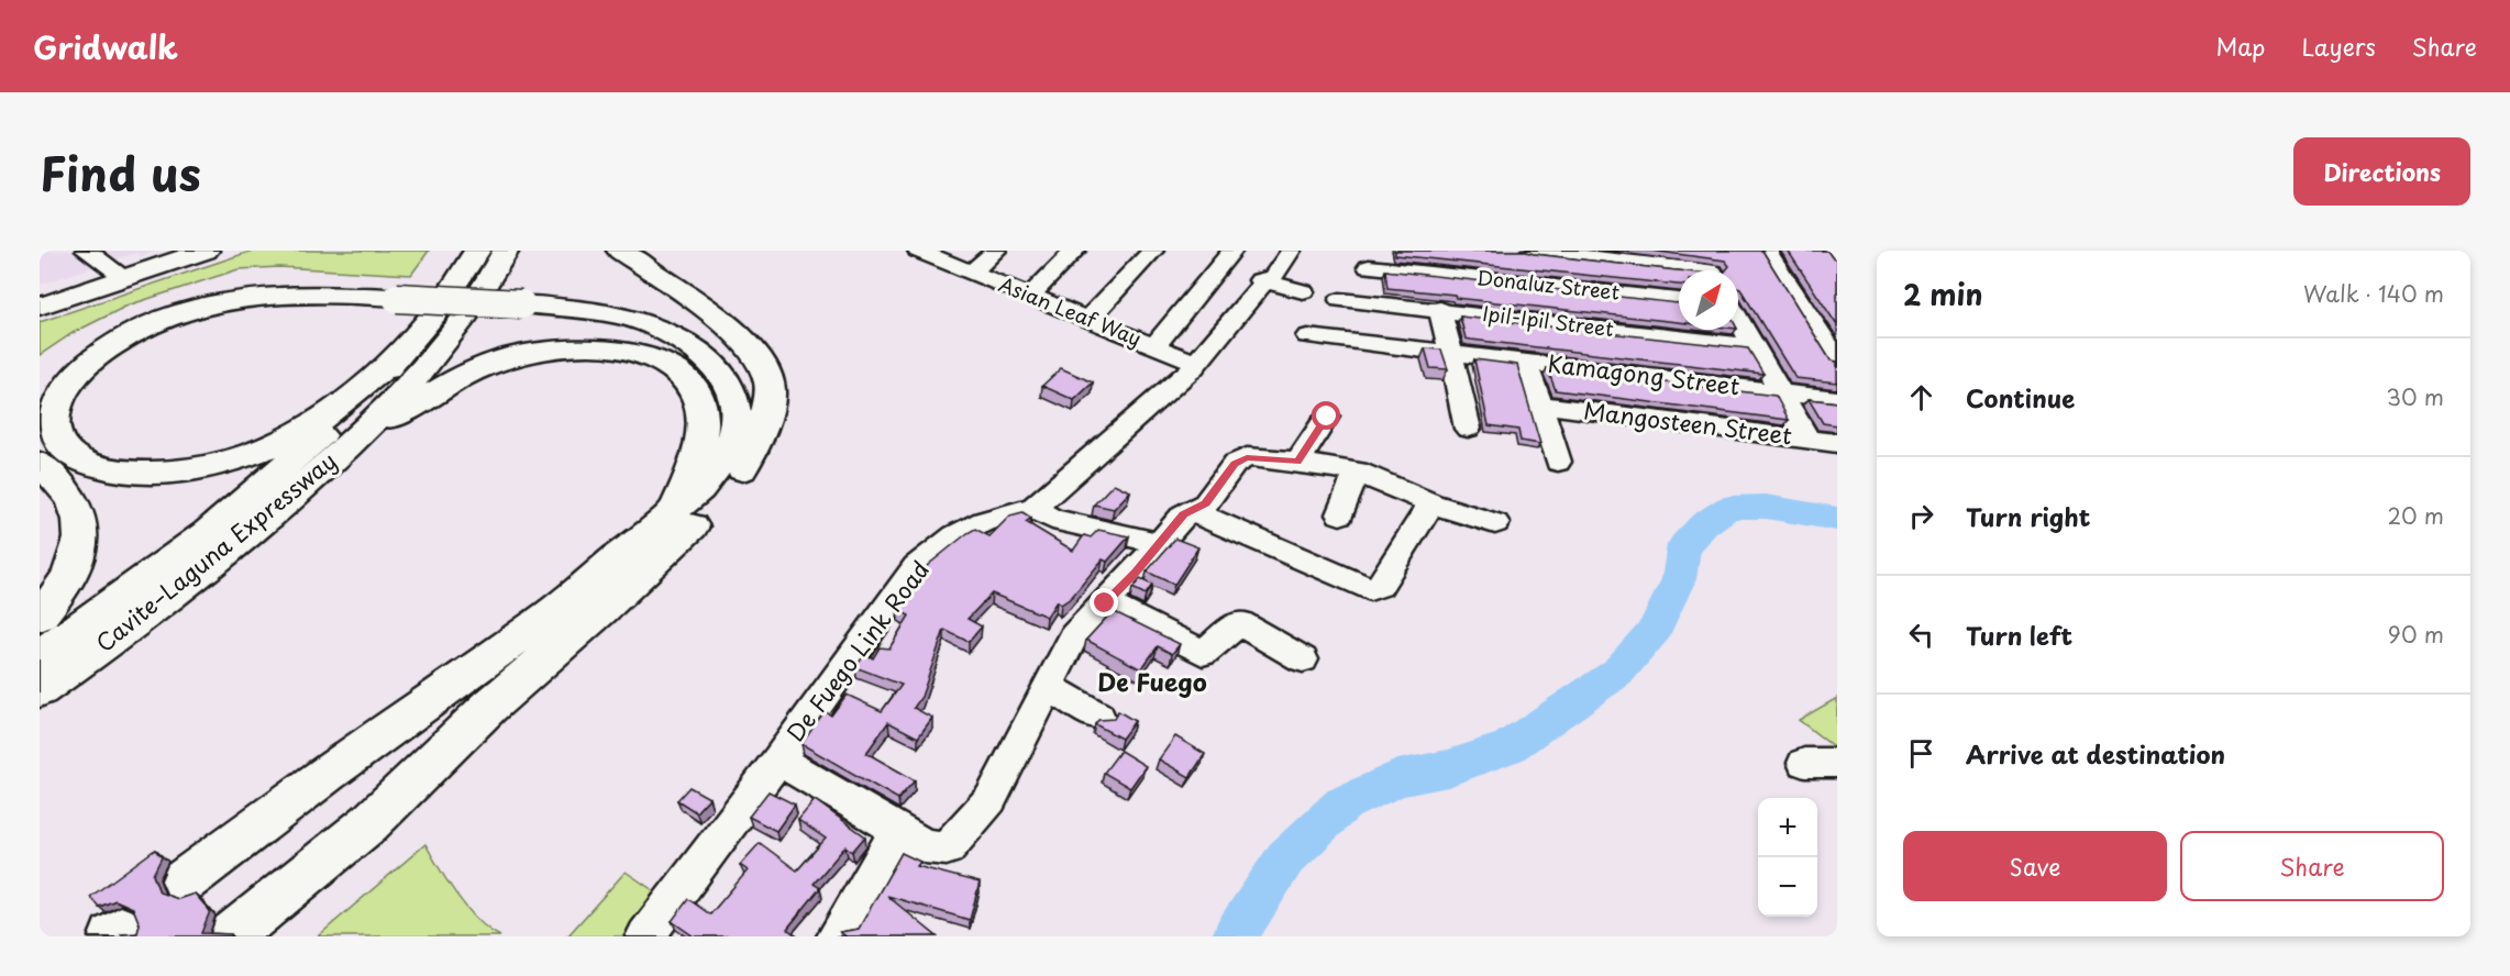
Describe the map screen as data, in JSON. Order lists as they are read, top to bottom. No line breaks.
{"streets":{"main road":["Cavite–Laguna Expressway"],"street":["Donaluz Street","Asian Leaf Way","Ipil-Ipil Street","Kamagong Street","Mangosteen Street","De Fuego Link Road"]},"crossings":[["Donaluz Street","Ipil-Ipil Street"]],"districts":["De Fuego"],"north":"top right","page":{"header":"Gridwalk","nav":["Map","Layers","Share"],"title":"Find us","buttons":["Directions",["Save","Share"]],"heading":["2 min","Walk · 140 m"],"list":[["Continue","30 m"],["Turn right","20 m"],["Turn left","90 m"],"Arrive at destination"],"map_buttons":["+","−"]}}
